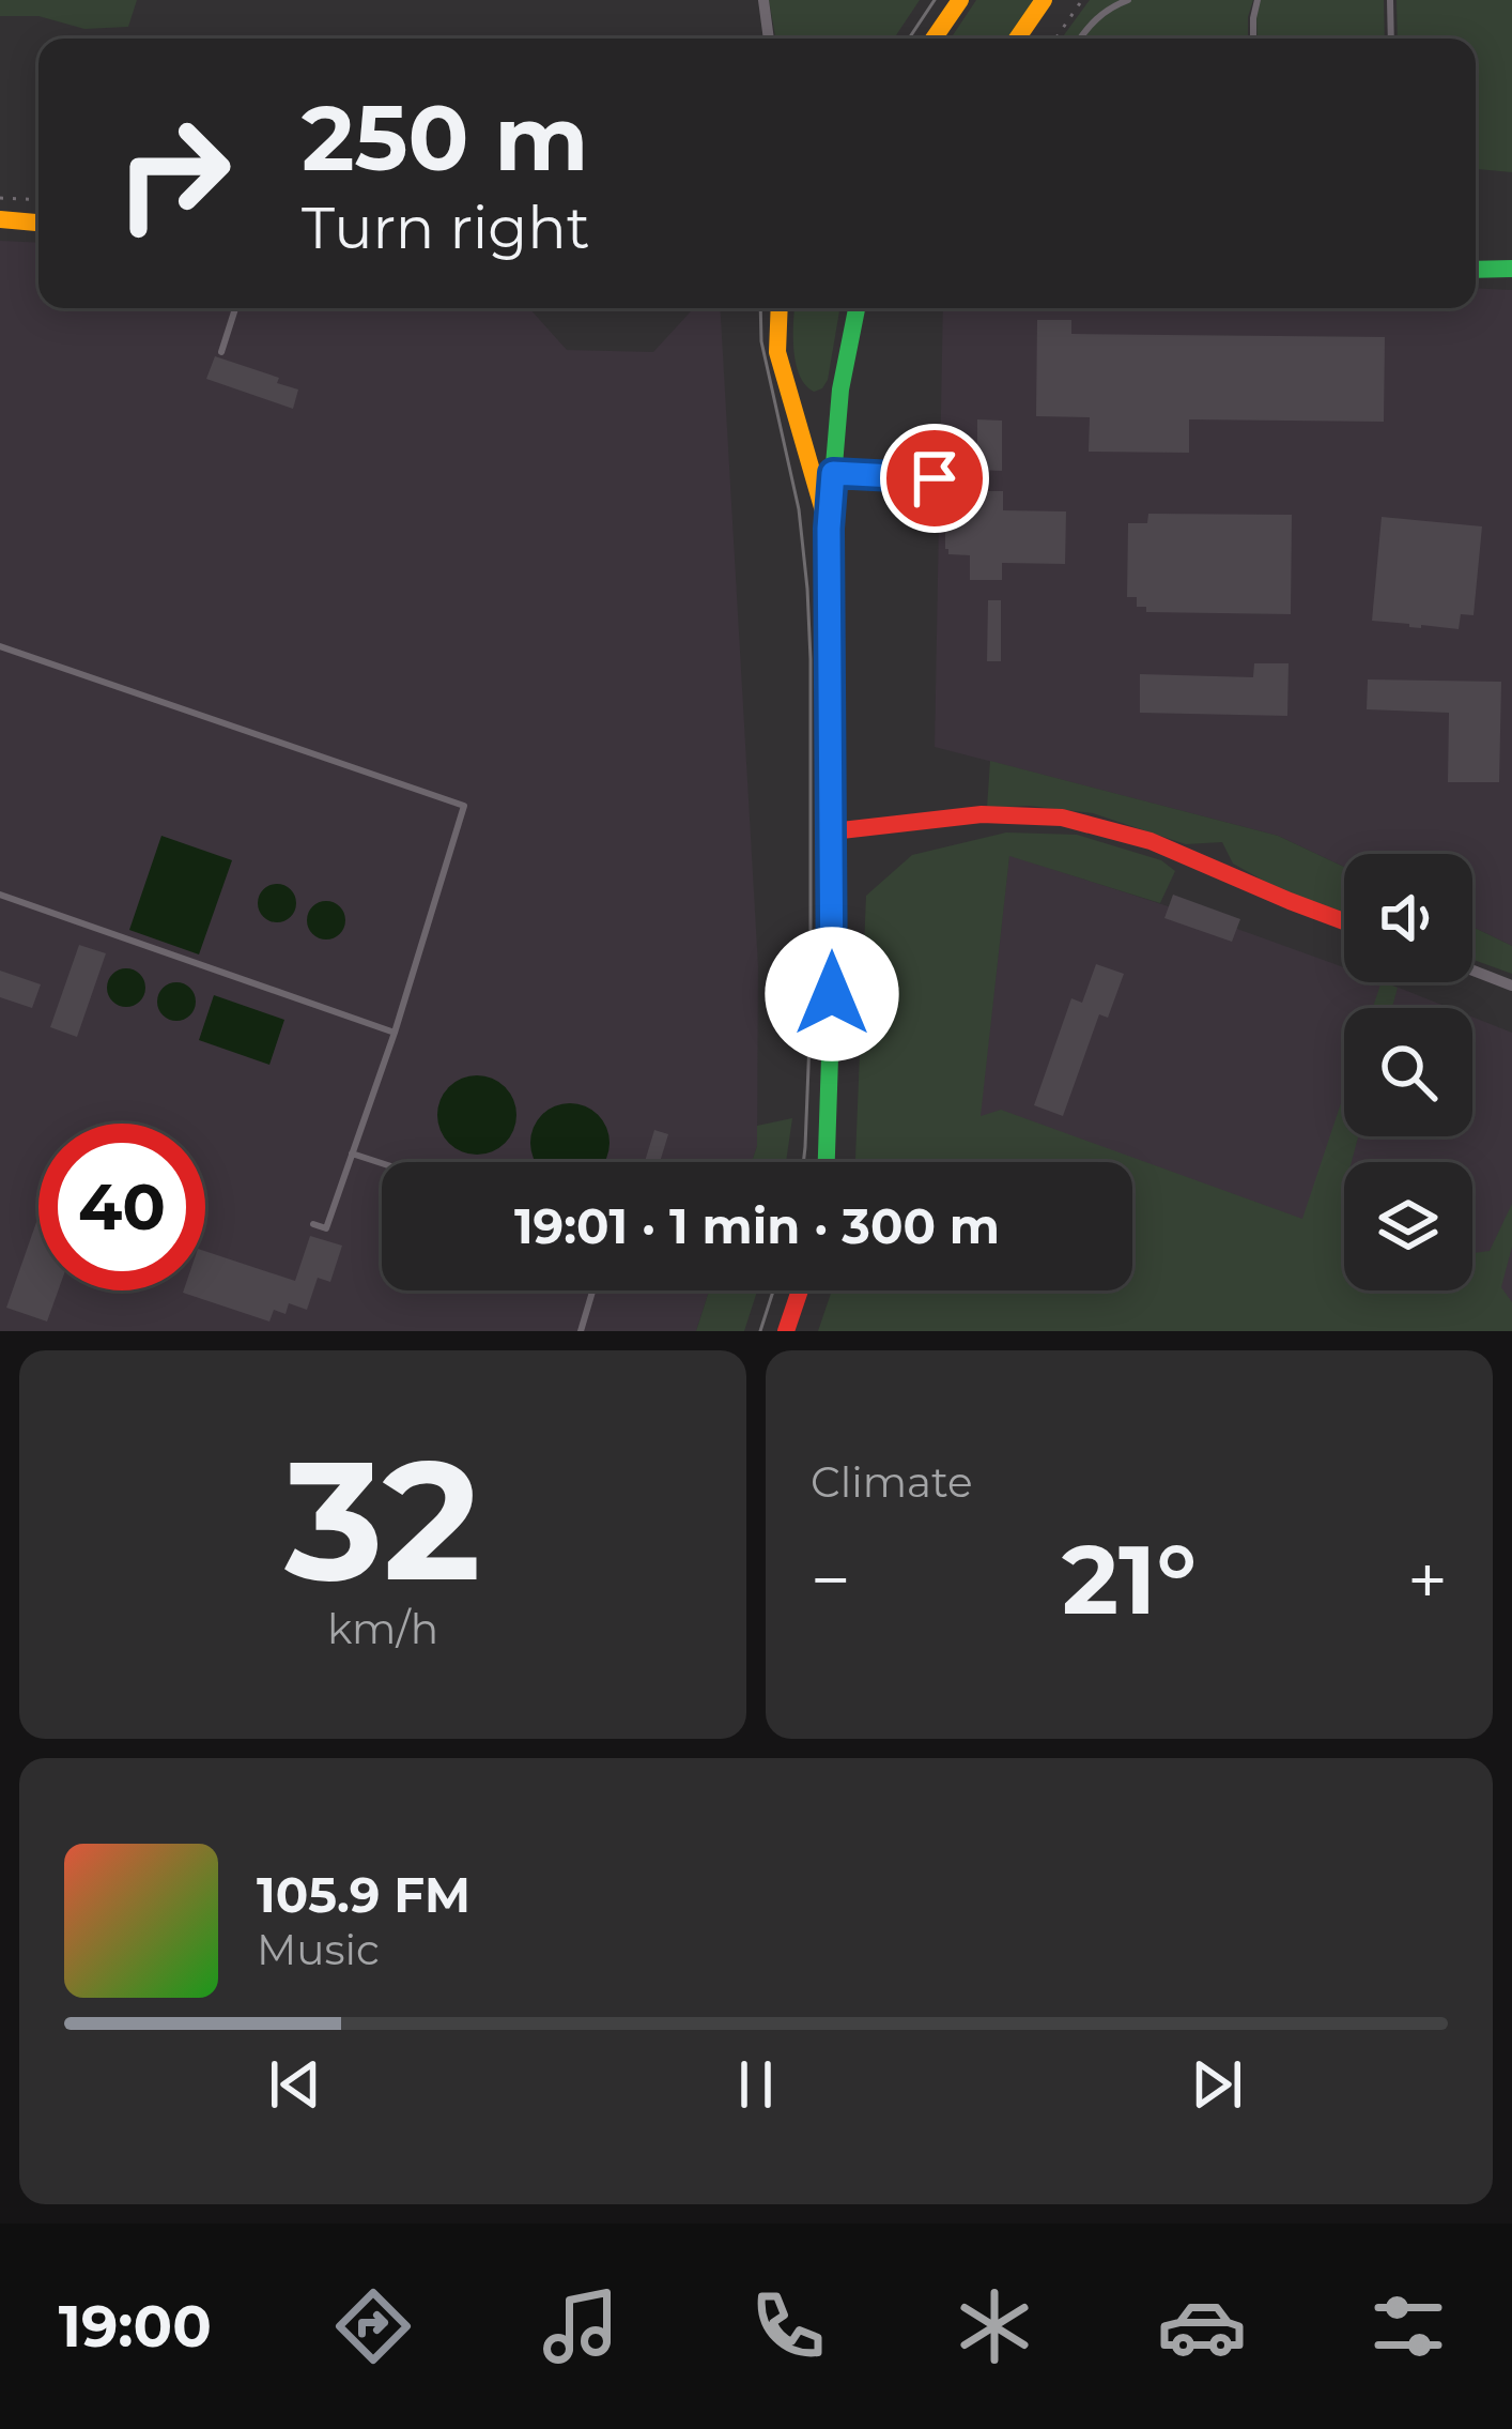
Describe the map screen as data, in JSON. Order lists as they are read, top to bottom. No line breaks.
{"page":{"turn":["250 m","Turn right"],"limit":"40","trip":"19:01 · 1 min · 300 m","tile":[["32","km/h"],"Climate"],"heat":["−","21°","+"],"song":["105.9 FM","Music"],"tabs":"19:00"}}
